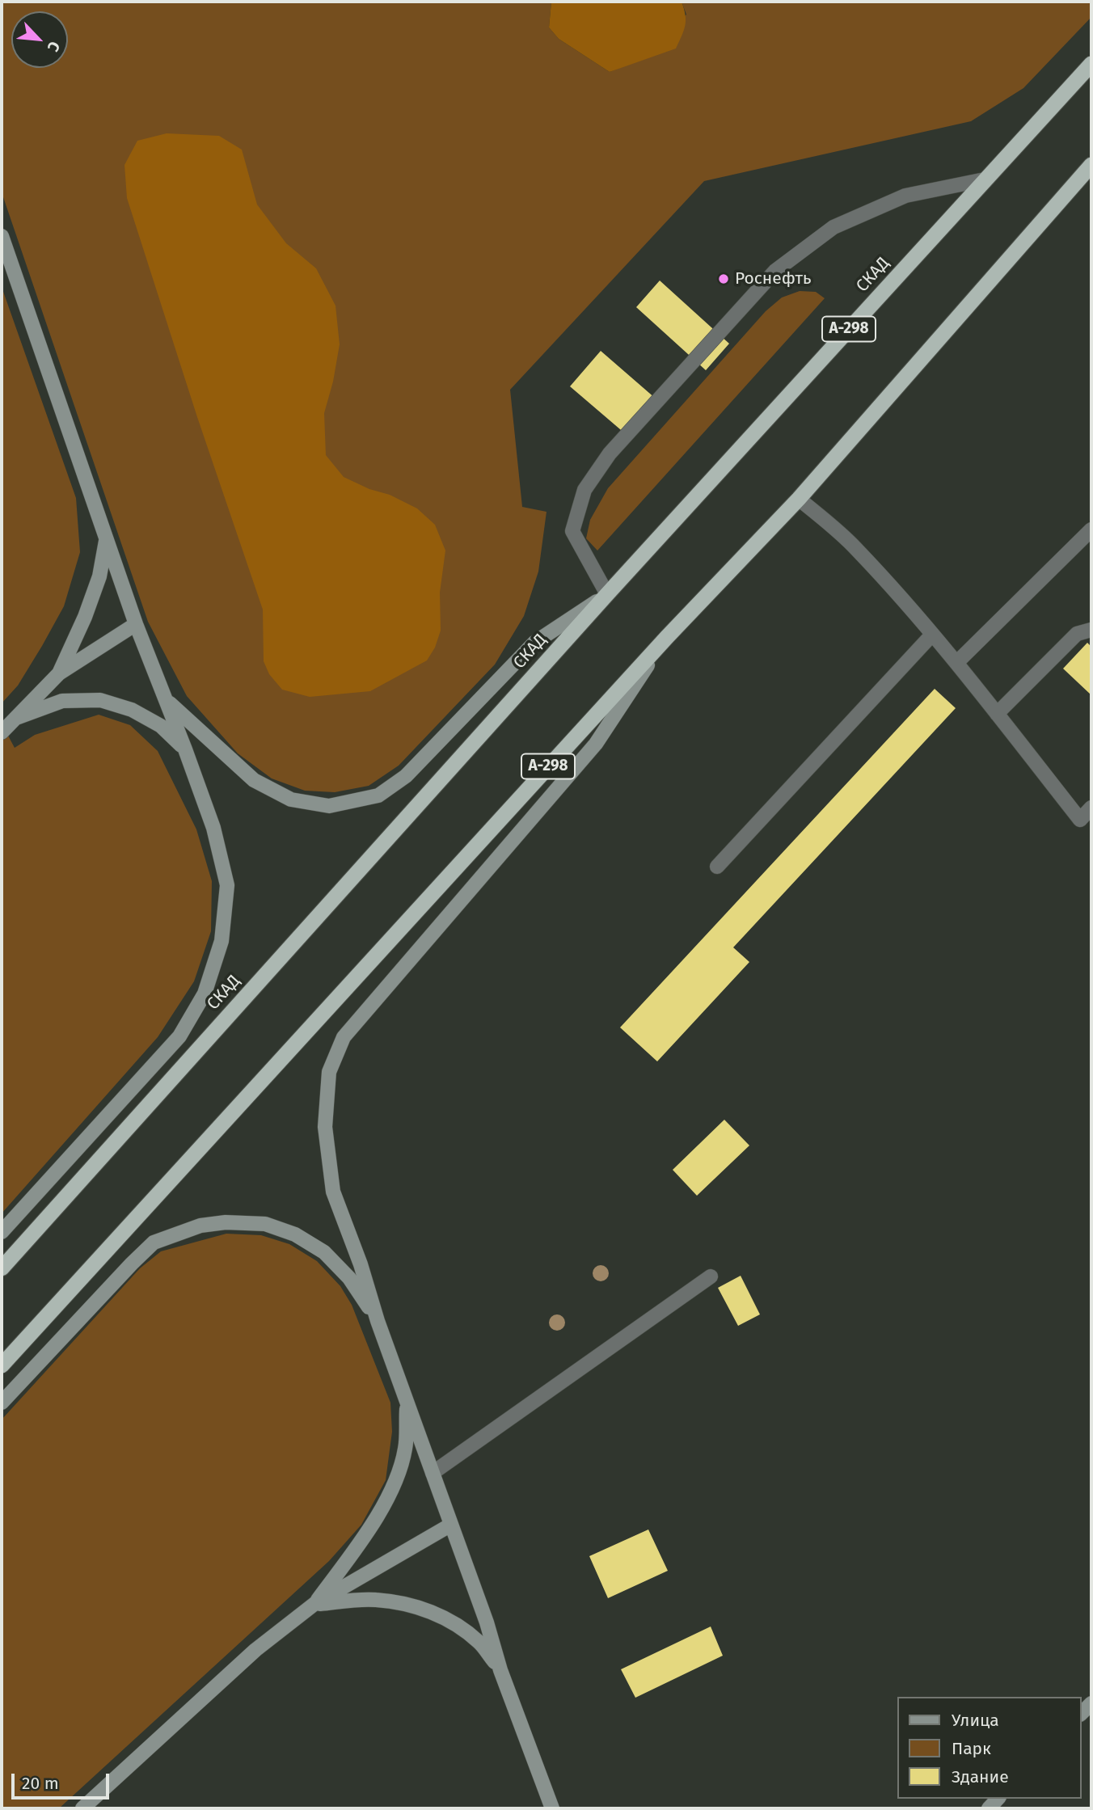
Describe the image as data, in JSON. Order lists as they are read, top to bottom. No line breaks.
{"streets":{"highway":["СКАД","А-298"]},"places":["Роснефть"],"legend":["Улица","Парк","Здание"],"scale_bar":"20 m","north":"bottom right"}
